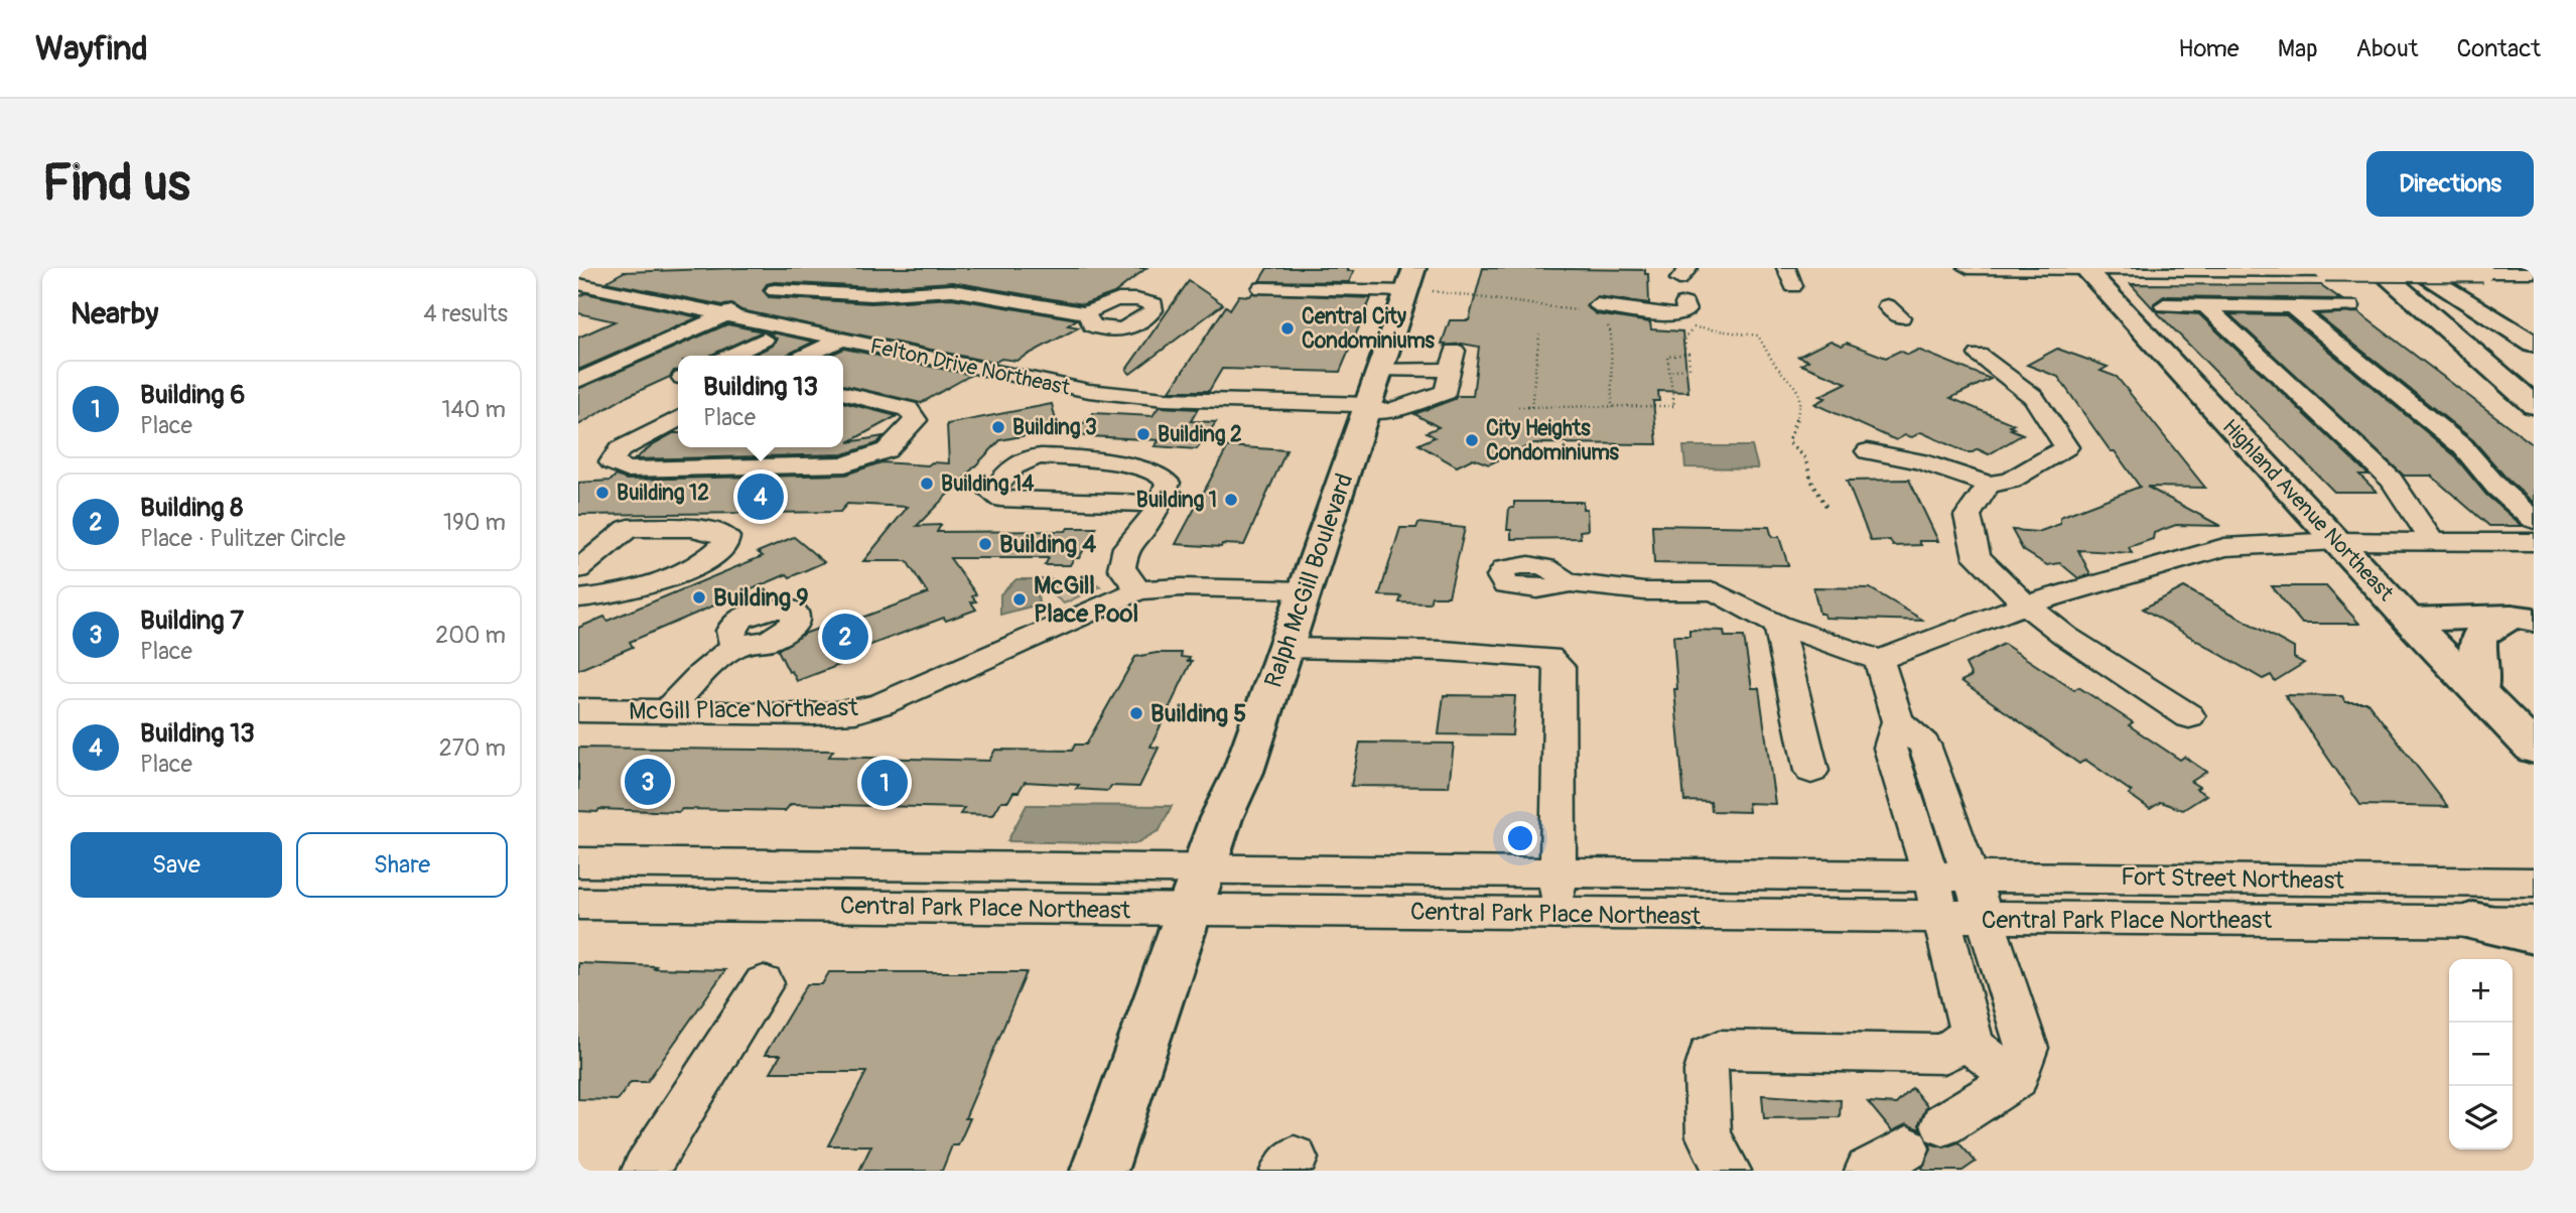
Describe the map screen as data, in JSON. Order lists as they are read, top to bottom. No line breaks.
{"streets":{"main road":["Highland Avenue Northeast","Ralph McGill Boulevard"],"street":["Felton Drive Northeast","McGill Place Northeast","Fort Street Northeast","Central Park Place Northeast"]},"crossings":[["Felton Drive Northeast","Ralph McGill Boulevard"],["Ralph McGill Boulevard","McGill Place Northeast"],["Ralph McGill Boulevard","Central Park Place Northeast"],["Fort Street Northeast","Central Park Place Northeast"]],"places":["Central City Condominiums","Building 3","Building 2","City Heights Condominiums","Building 14","Building 12","Building 1","Building 4","Building 9","McGill Place Pool","Building 5"],"page":{"header":"Wayfind","nav":["Home","Map","About","Contact"],"buttons":["Directions",["Save","Share"]],"title":"Find us","heading":["Nearby","4 results"],"popup":["Building 13","Place"],"list":[{"mark":"1","name":"Building 6","note":"Place","value":"140 m"},{"mark":"2","name":"Building 8","note":"Place · Pulitzer Circle","value":"190 m"},{"mark":"3","name":"Building 7","note":"Place","value":"200 m"},{"mark":"4","name":"Building 13","note":"Place","value":"270 m"}],"pins":["4","2","3","1"],"map_buttons":["+","−"]}}
